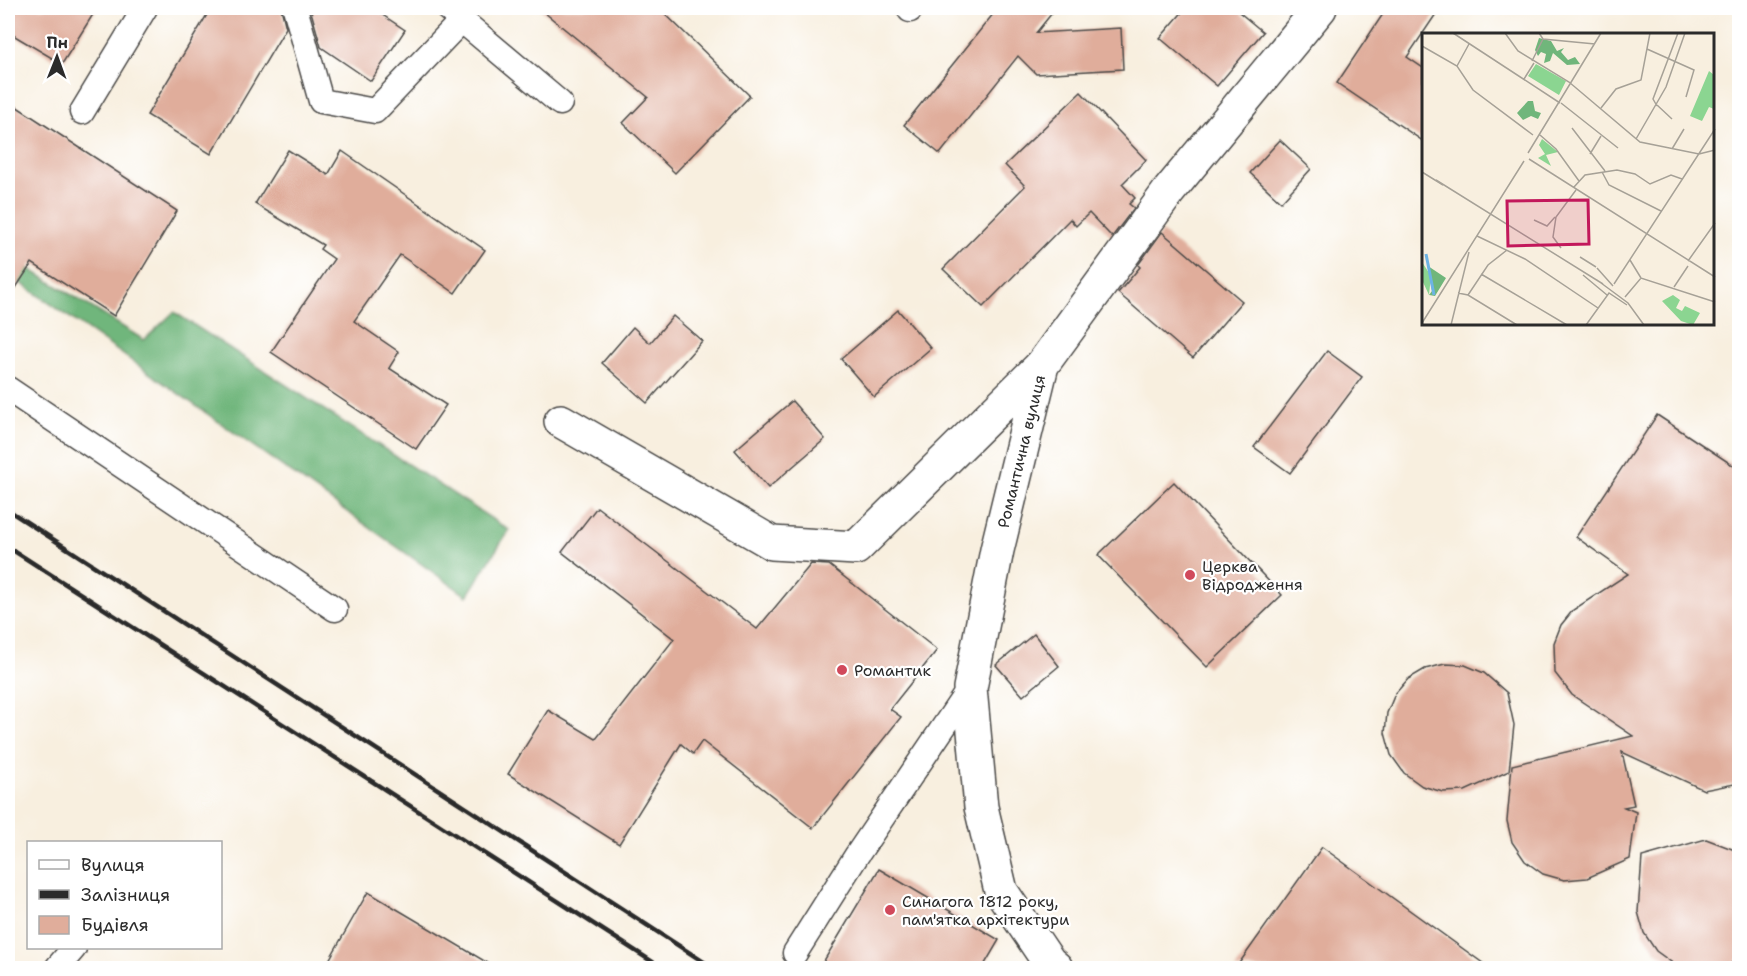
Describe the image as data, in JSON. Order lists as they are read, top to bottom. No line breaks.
{"streets":{"street":["Романтична вулиця"]},"places":["Церква Відродження","Романтик","Синагога 1812 року, пам'ятка архітектури"],"legend":["Вулиця","Залізниця","Будівля"],"north":"top"}
